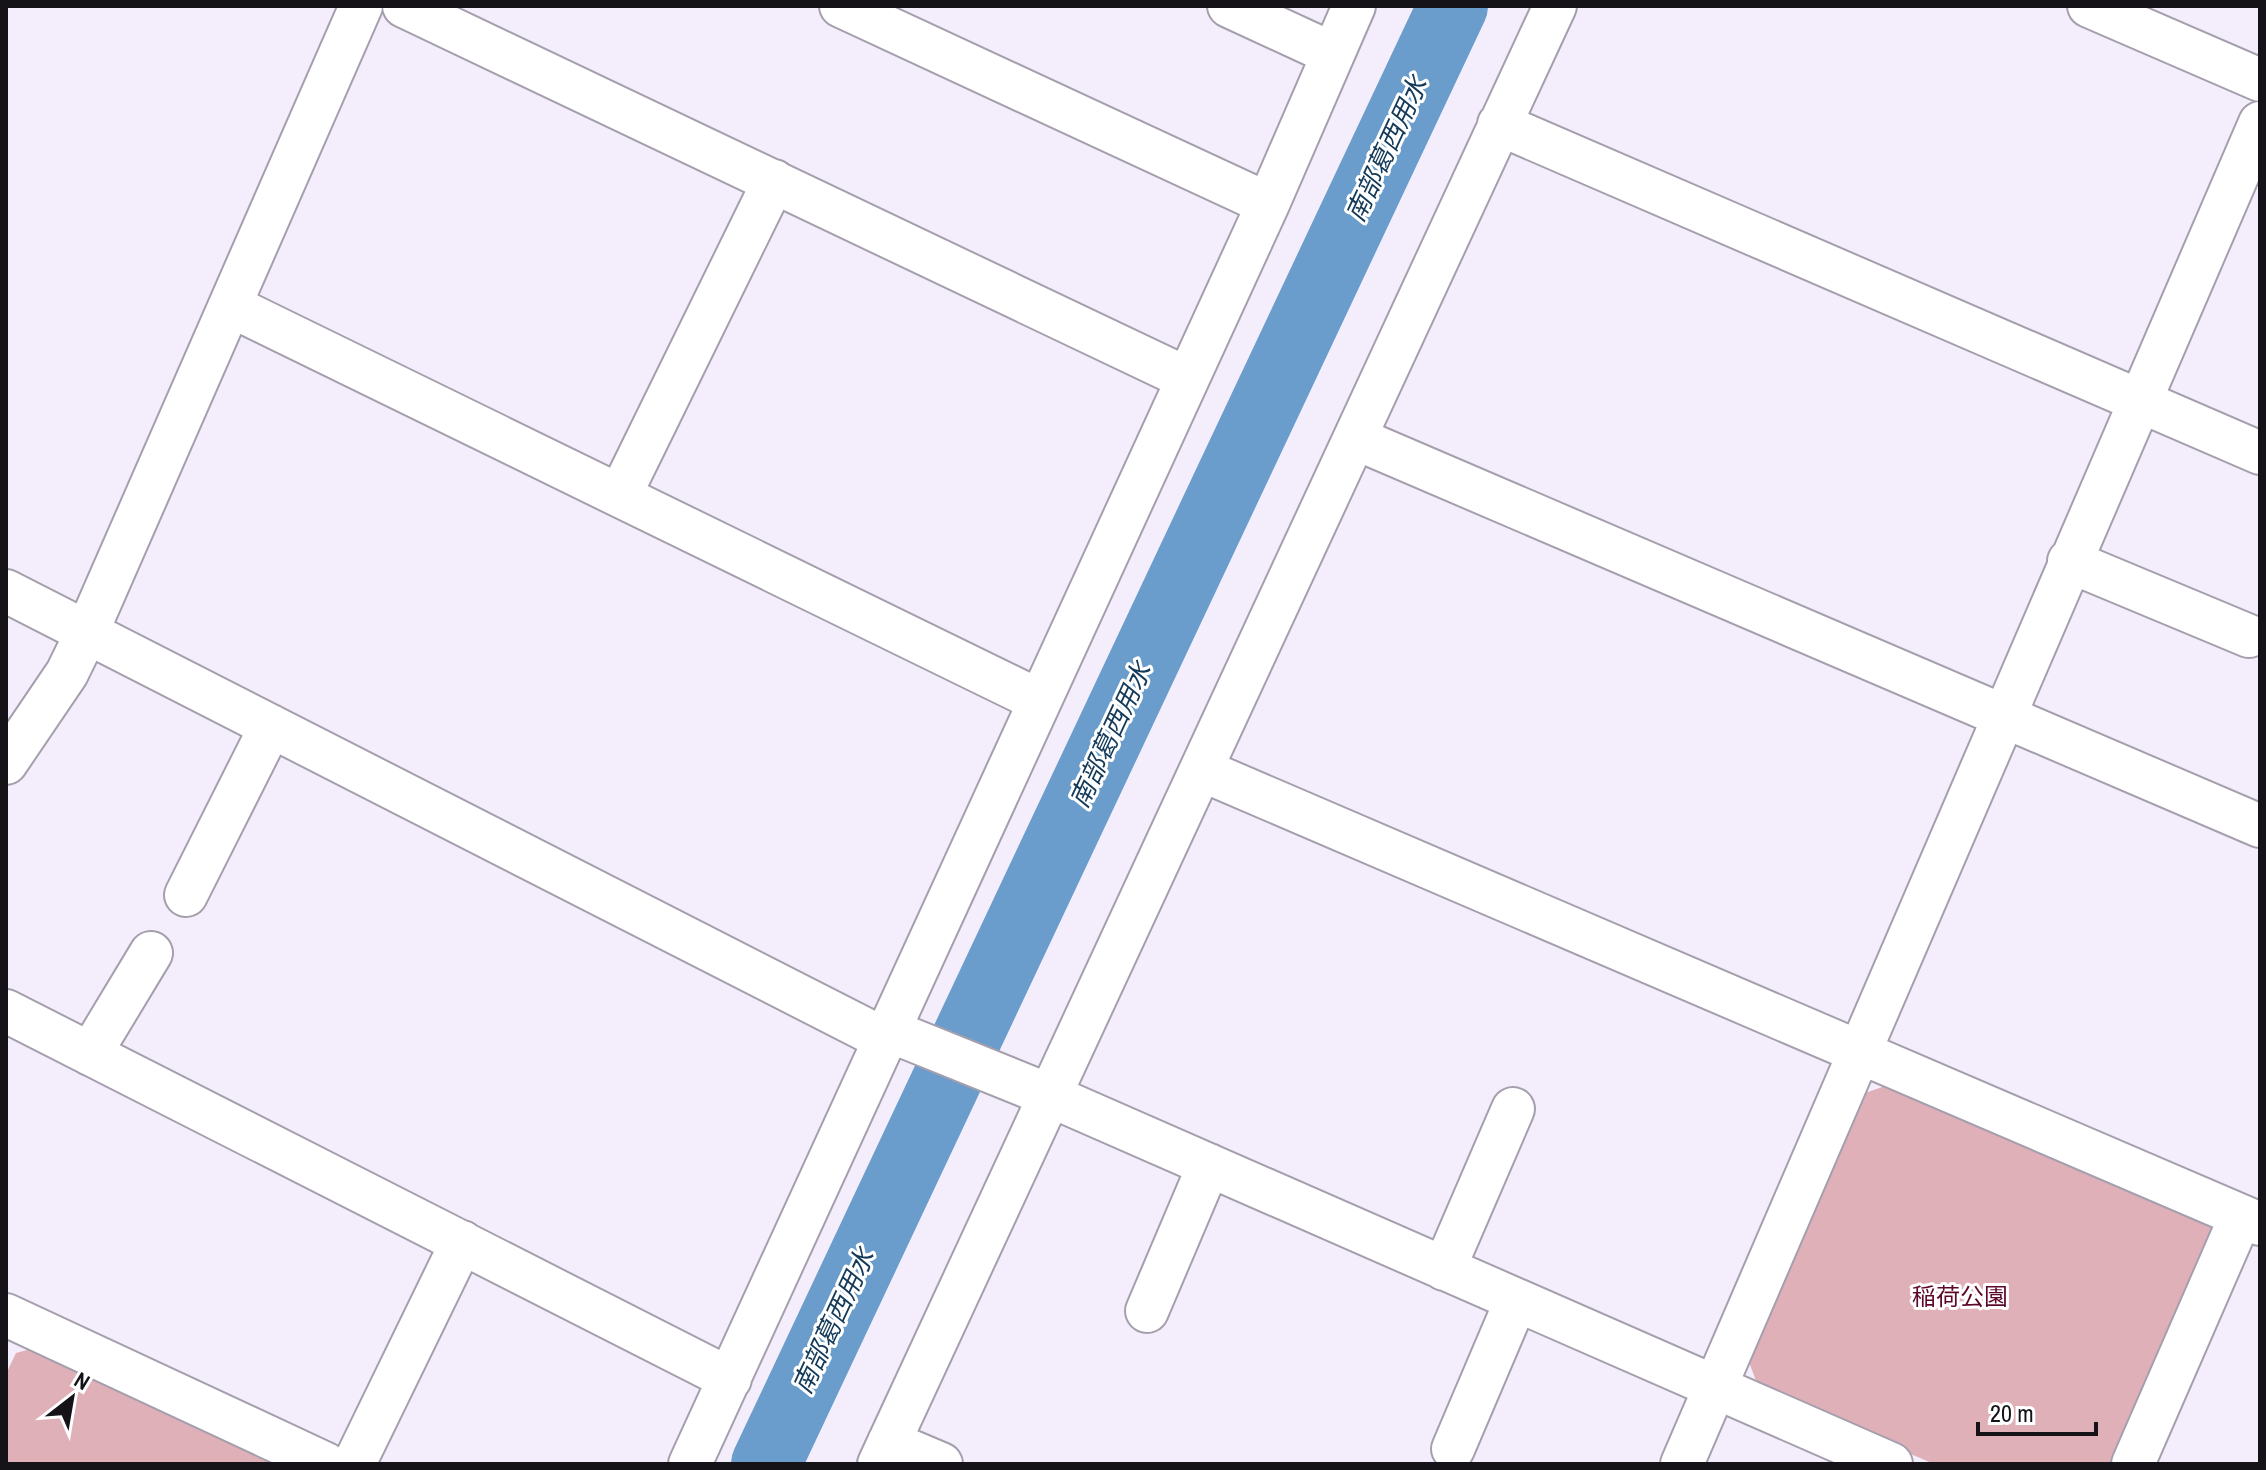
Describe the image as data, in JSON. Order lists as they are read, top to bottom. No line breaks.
{"water":["南部葛西用水"],"parks":["稲荷公園"],"scale_bar":"20 m","north":"top right"}
